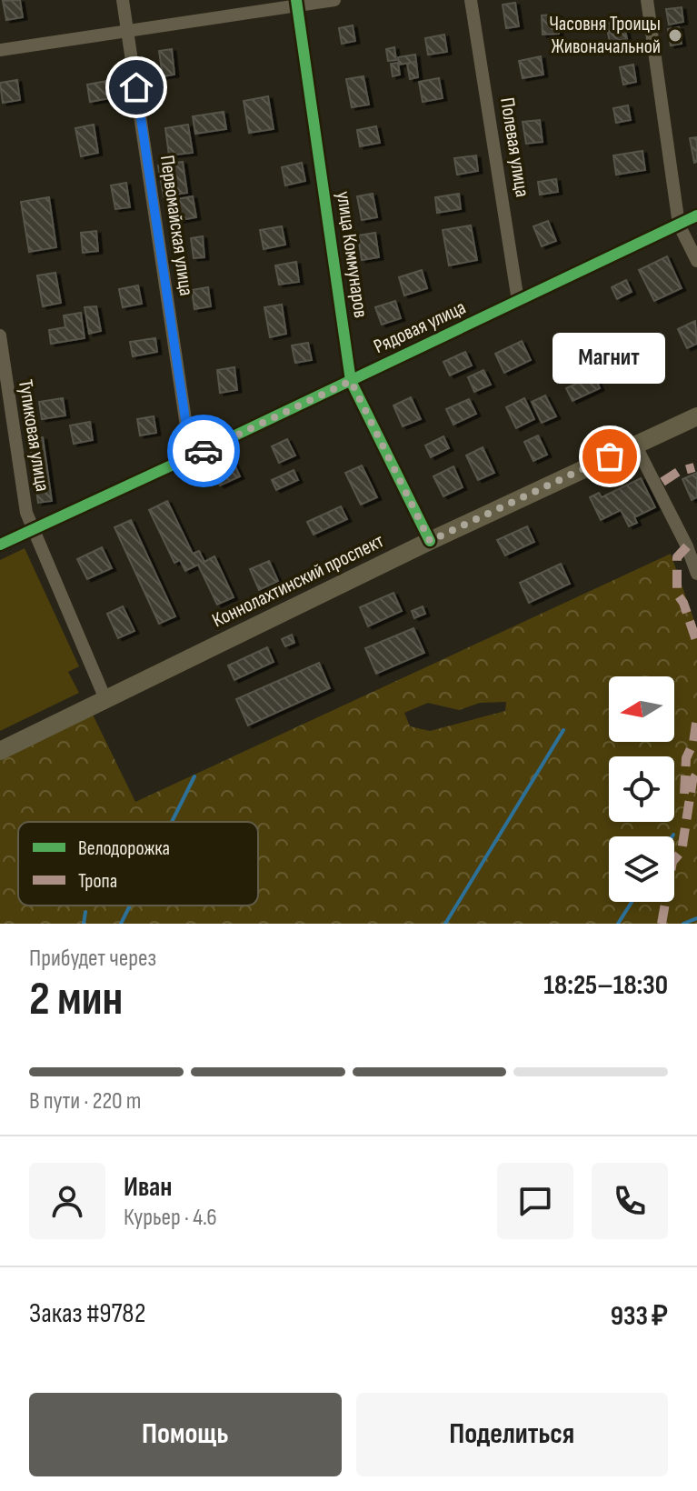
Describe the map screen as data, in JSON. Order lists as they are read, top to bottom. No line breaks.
{"streets":{"main road":["Коннолахтинский проспект"],"street":["Полевая улица","Первомайская улица","улица Коммунаров","Рядовая улица","Тупиковая улица"]},"crossings":[["Полевая улица","Рядовая улица"],["Первомайская улица","Рядовая улица"],["улица Коммунаров","Рядовая улица"],["улица Коммунаров","Коннолахтинский проспект"],["Рядовая улица","Тупиковая улица"],["Тупиковая улица","Коннолахтинский проспект"]],"places":["Часовня Троицы Живоначальной","Магнит"],"legend":["Велодорожка","Тропа"],"north":"left","page":{"bubble":"Магнит","heading":["2 мин","Прибудет через","18:25–18:30"],"panel":["Иван","Курьер · 4.6","Заказ #9782","933 ₽"],"bar":"В пути · 220 m","buttons":["Помощь","Поделиться"]}}
